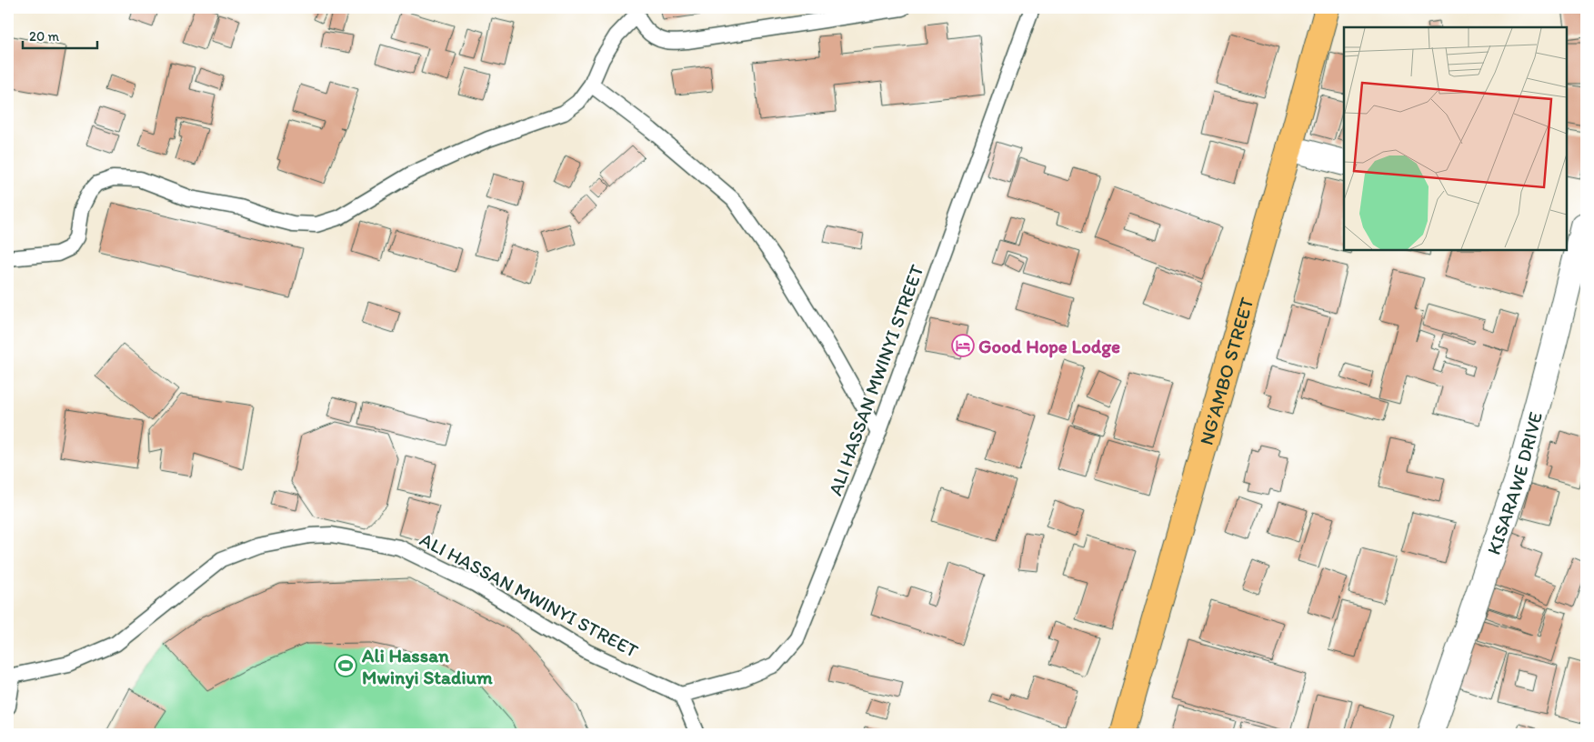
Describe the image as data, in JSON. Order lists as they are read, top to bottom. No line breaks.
{"streets":{"highway":["NG’AMBO STREET"],"street":["KISARAWE DRIVE"],"lane":["ALI HASSAN MWINYI STREET"]},"places":{"hotel":["Good Hope Lodge"],"sports":["Ali Hassan Mwinyi Stadium"]},"scale_bar":"20 m"}
